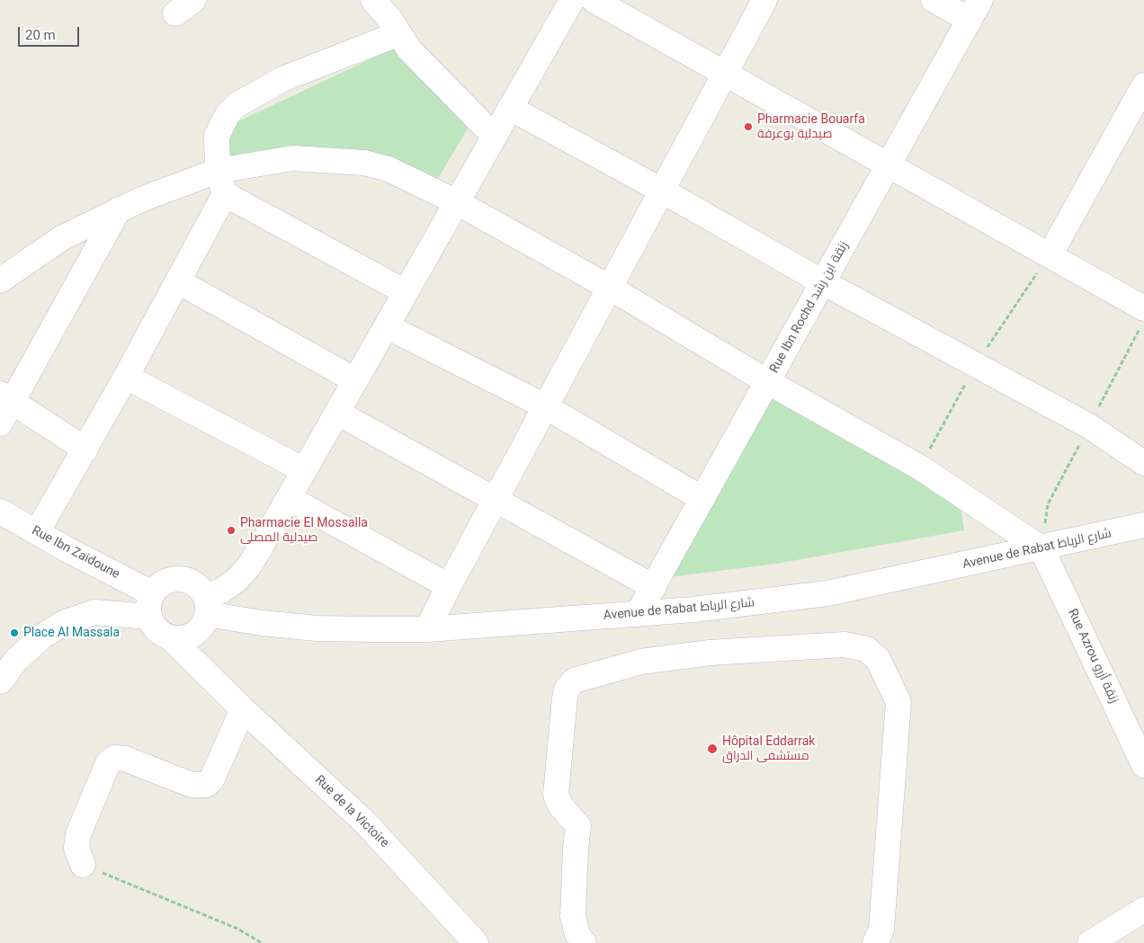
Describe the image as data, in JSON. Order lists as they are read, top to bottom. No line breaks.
{"streets":{"street":["Rue Ibn Rochd زنقة ابن رشد","Avenue de Rabat شارع الرباط","Rue Ibn Zaidoune","Rue Azrou زنقة أزرو","Rue de la Victoire"]},"crossings":[["Rue Ibn Rochd زنقة ابن رشد","Avenue de Rabat شارع الرباط"],["Avenue de Rabat شارع الرباط","Rue Ibn Zaidoune"],["Avenue de Rabat شارع الرباط","Rue Azrou زنقة أزرو"],["Avenue de Rabat شارع الرباط","Rue de la Victoire"],["Rue Ibn Zaidoune","Rue de la Victoire"]],"places":["Pharmacie Bouarfa صيدلية بوعرفة","Pharmacie El Mossalla صيدلية المصلى","Place Al Massala","Hôpital Eddarrak مستشفى الدراق"],"scale_bar":"20 m"}
